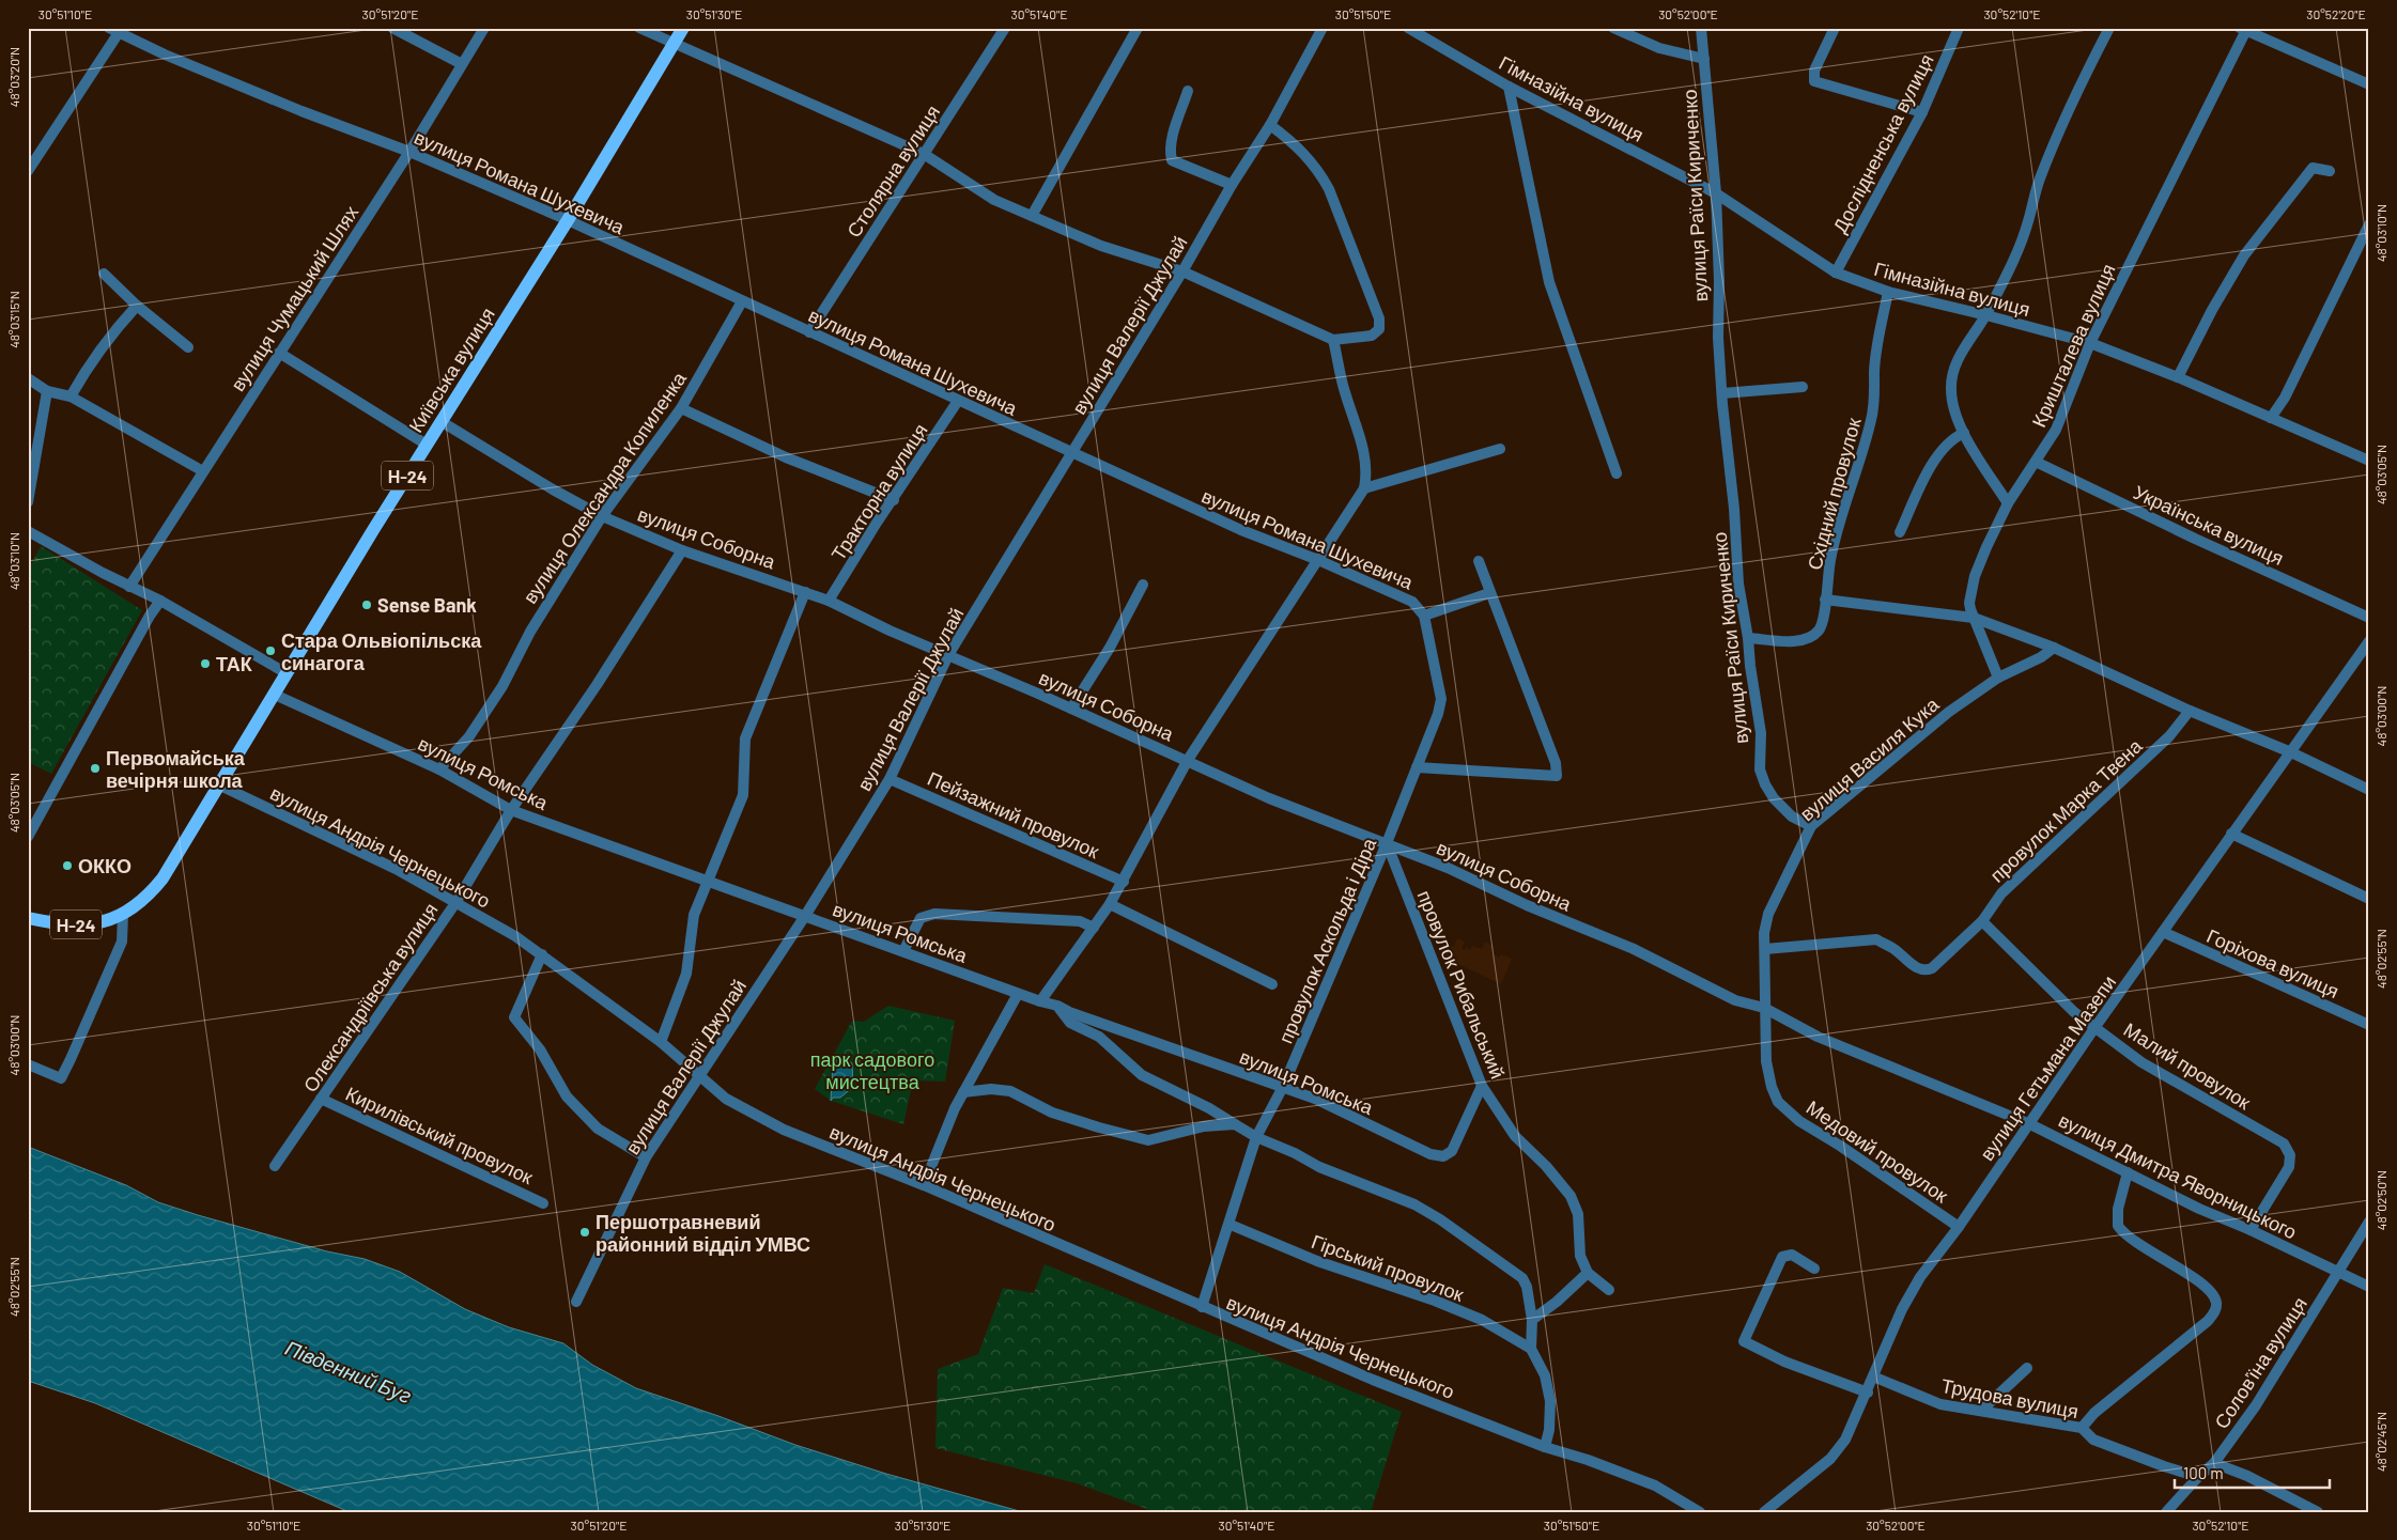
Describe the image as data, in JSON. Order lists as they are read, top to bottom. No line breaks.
{"streets":{"main road":["Київська вулиця","Н-24"],"street":["Гімназійна вулиця","Дослідненська вулиця","Столярна вулиця","вулиця Романа Шухевича","вулиця Раїси Кириченко","вулиця Чумацький Шлях","вулиця Валерії Джулай","Кришталева вулиця","вулиця Олександра Копиленка","Тракторна вулиця","Східний провулок","Українська вулиця","вулиця Соборна","вулиця Василя Кука","вулиця Ромська","провулок Марка Твена","Пейзажний провулок","вулиця Андрія Чернецького","провулок Аскольда і Діра","Горіхова вулиця","провулок Рибальський","Олександріївська вулиця","Малий провулок","вулиця Гетьмана Мазепи","Кирилівський провулок","Медовий провулок","вулиця Дмитра Яворницького","Гірський провулок","Солов'їна вулиця","Трудова вулиця"]},"crossings":[["Гімназійна вулиця","Дослідненська вулиця"],["Гімназійна вулиця","вулиця Раїси Кириченко"],["Гімназійна вулиця","Кришталева вулиця"],["Гімназійна вулиця","Східний провулок"],["Столярна вулиця","вулиця Романа Шухевича"],["вулиця Романа Шухевича","вулиця Чумацький Шлях"],["вулиця Романа Шухевича","вулиця Валерії Джулай"],["вулиця Романа Шухевича","Київська вулиця"],["вулиця Романа Шухевича","вулиця Олександра Копиленка"],["вулиця Романа Шухевича","Тракторна вулиця"],["вулиця Романа Шухевича","провулок Аскольда і Діра"],["вулиця Раїси Кириченко","Східний провулок"],["вулиця Раїси Кириченко","вулиця Василя Кука"],["вулиця Валерії Джулай","вулиця Соборна"],["вулиця Валерії Джулай","вулиця Ромська"],["вулиця Валерії Джулай","Пейзажний провулок"],["вулиця Валерії Джулай","вулиця Андрія Чернецького"],["Кришталева вулиця","Українська вулиця"],["Кришталева вулиця","вулиця Василя Кука"],["Київська вулиця","Н-24"],["Київська вулиця","вулиця Соборна"],["Київська вулиця","вулиця Ромська"],["Київська вулиця","вулиця Андрія Чернецького"],["вулиця Олександра Копиленка","вулиця Соборна"],["вулиця Олександра Копиленка","вулиця Ромська"],["Тракторна вулиця","вулиця Соборна"],["вулиця Соборна","вулиця Василя Кука"],["вулиця Соборна","провулок Аскольда і Діра"],["вулиця Соборна","провулок Рибальський"],["вулиця Соборна","Олександріївська вулиця"],["вулиця Соборна","Медовий провулок"],["вулиця Соборна","вулиця Дмитра Яворницького"],["вулиця Василя Кука","провулок Марка Твена"],["вулиця Василя Кука","Медовий провулок"],["вулиця Василя Кука","вулиця Дмитра Яворницького"],["вулиця Ромська","провулок Аскольда і Діра"],["вулиця Ромська","провулок Рибальський"],["вулиця Ромська","Олександріївська вулиця"],["провулок Марка Твена","Малий провулок"],["вулиця Андрія Чернецького","провулок Аскольда і Діра"],["вулиця Андрія Чернецького","Олександріївська вулиця"],["провулок Аскольда і Діра","провулок Рибальський"],["провулок Аскольда і Діра","Гірський провулок"],["Горіхова вулиця","вулиця Гетьмана Мазепи"],["Олександріївська вулиця","Кирилівський провулок"],["Малий провулок","вулиця Гетьмана Мазепи"],["Малий провулок","вулиця Дмитра Яворницького"],["вулиця Гетьмана Мазепи","Медовий провулок"],["вулиця Гетьмана Мазепи","вулиця Дмитра Яворницького"],["вулиця Гетьмана Мазепи","Трудова вулиця"],["Медовий провулок","вулиця Дмитра Яворницького"],["вулиця Дмитра Яворницького","Солов'їна вулиця"],["Солов'їна вулиця","Трудова вулиця"]],"water":["Південний Буг"],"parks":["парк садового мистецтва"],"places":["Sense Bank","Стара Ольвіопільска синагога","ТАК","Первомайська вечірня школа","ОККО","Першотравневий районний відділ УМВС"],"scale_bar":"100 m","coordinates":["30°51'10\"E","30°51'20\"E","30°51'30\"E","30°51'40\"E","30°51'50\"E","30°52'00\"E","30°52'10\"E","30°52'20\"E","48°03'20\"N","48°03'10\"N","48°03'15\"N","48°03'05\"N","48°03'00\"N","48°02'55\"N","48°02'50\"N","48°02'45\"N"]}
